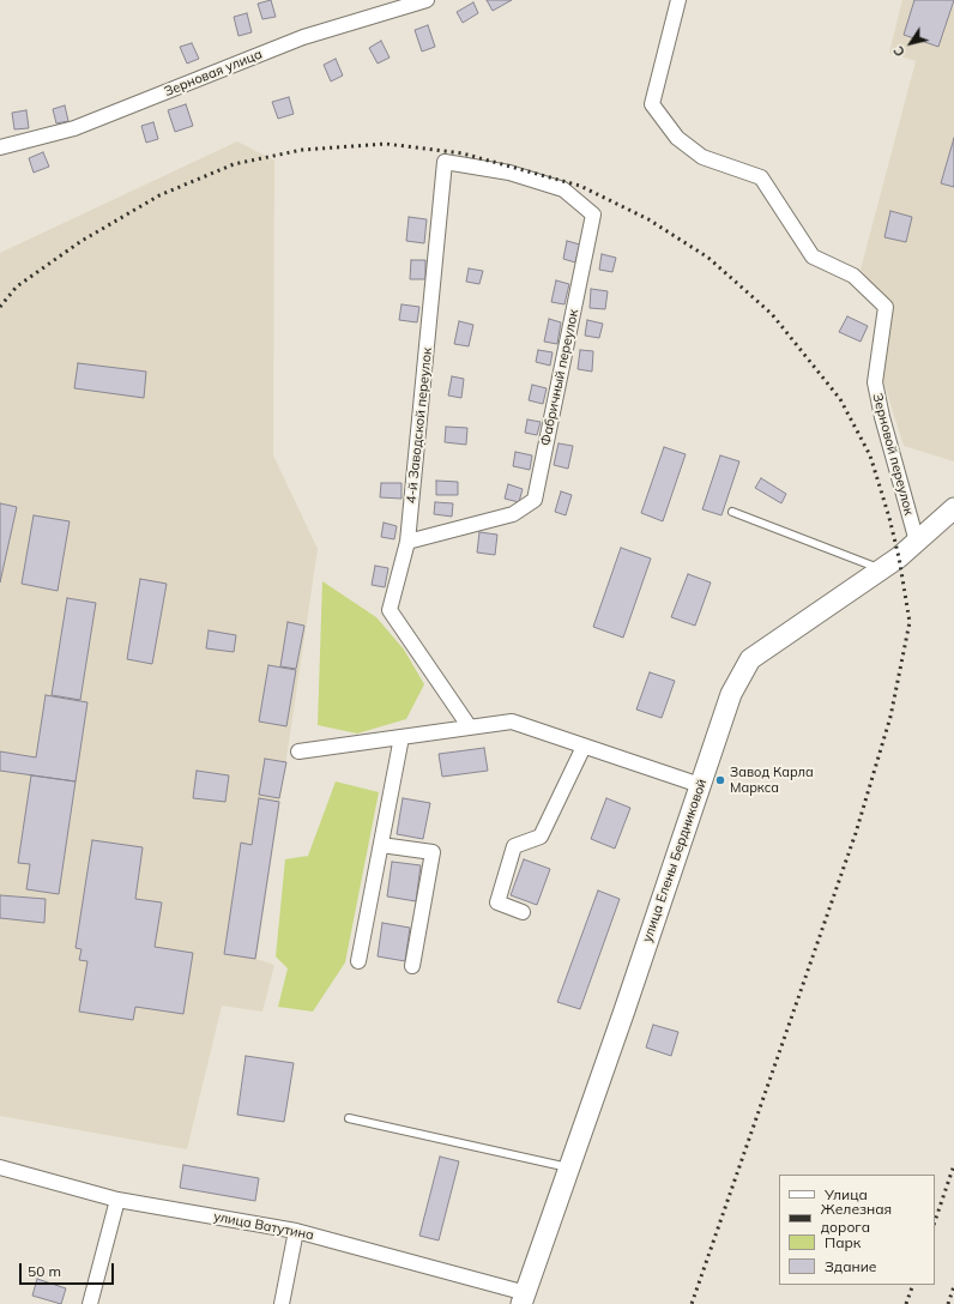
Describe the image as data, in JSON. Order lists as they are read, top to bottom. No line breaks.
{"streets":{"street":["Зерновая улица","Фабричный переулок","4-й Заводской переулок","Зерновой переулок","улица Елены Бердниковой","улица Ватутина"]},"crossings":[["Фабричный переулок","4-й Заводской переулок"],["Зерновой переулок","улица Елены Бердниковой"],["улица Елены Бердниковой","улица Ватутина"]],"places":["Завод Карла Маркса"],"legend":["Улица","Железная дорога","Парк","Здание"],"scale_bar":"50 m","north":"bottom left"}
